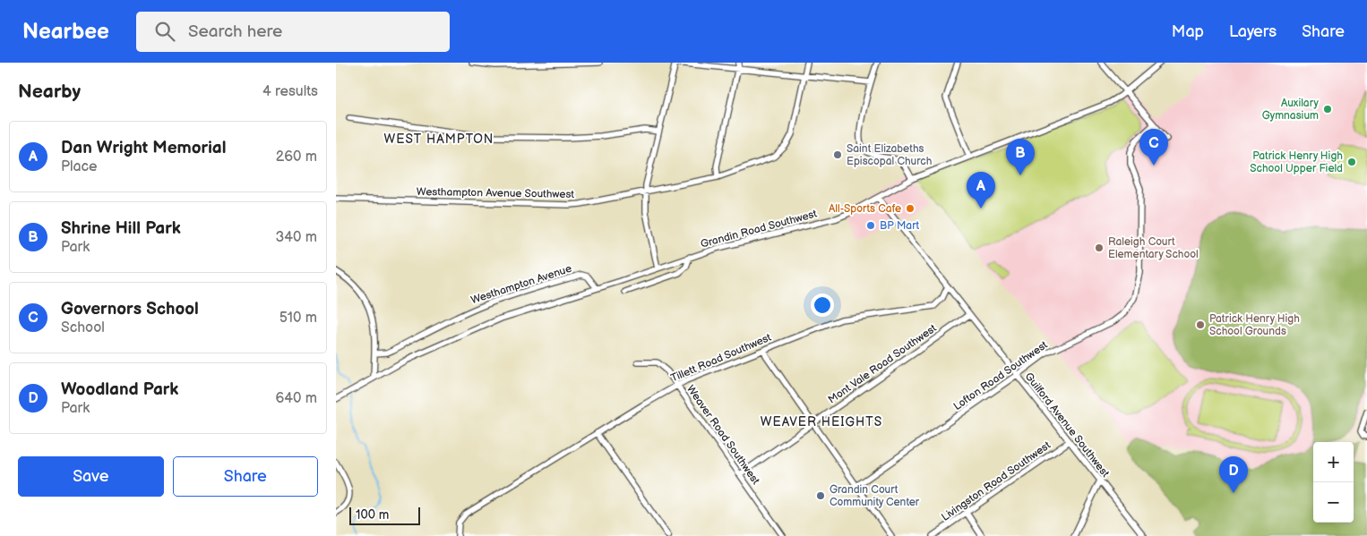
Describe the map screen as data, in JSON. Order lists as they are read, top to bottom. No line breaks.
{"streets":{"street":["Westhampton Avenue Southwest","Grandin Road Southwest","Westhampton Avenue","Tillett Road Southwest","Mont Vale Road Southwest","Lofton Road Southwest","Guilford Avenue Southwest","Weaver Road Southwest","Livingston Road Southwest"]},"crossings":[["Grandin Road Southwest","Westhampton Avenue"],["Grandin Road Southwest","Guilford Avenue Southwest"],["Tillett Road Southwest","Guilford Avenue Southwest"],["Tillett Road Southwest","Weaver Road Southwest"],["Mont Vale Road Southwest","Guilford Avenue Southwest"],["Mont Vale Road Southwest","Weaver Road Southwest"],["Lofton Road Southwest","Guilford Avenue Southwest"],["Guilford Avenue Southwest","Livingston Road Southwest"]],"districts":["WEST HAMPTON","WEAVER HEIGHTS"],"places":["Auxilary Gymnasium","Saint Elizabeths Episcopal Church","Patrick Henry High School Upper Field","All-Sports Cafe","BP Mart","Raleigh Court Elementary School","Patrick Henry High School Grounds","Grandin Court Community Center"],"scale_bar":"100 m","page":{"header":"Nearbee","search":"Search here","nav":["Map","Layers","Share"],"heading":["Nearby","4 results"],"list":[{"mark":"A","name":"Dan Wright Memorial","note":"Place","value":"260 m"},{"mark":"B","name":"Shrine Hill Park","note":"Park","value":"340 m"},{"mark":"C","name":"Governors School","note":"School","value":"510 m"},{"mark":"D","name":"Woodland Park","note":"Park","value":"640 m"}],"pins":["C","B","A","D"],"map_buttons":["+","−"],"buttons":["Save","Share"],"scale":"100 m"}}
